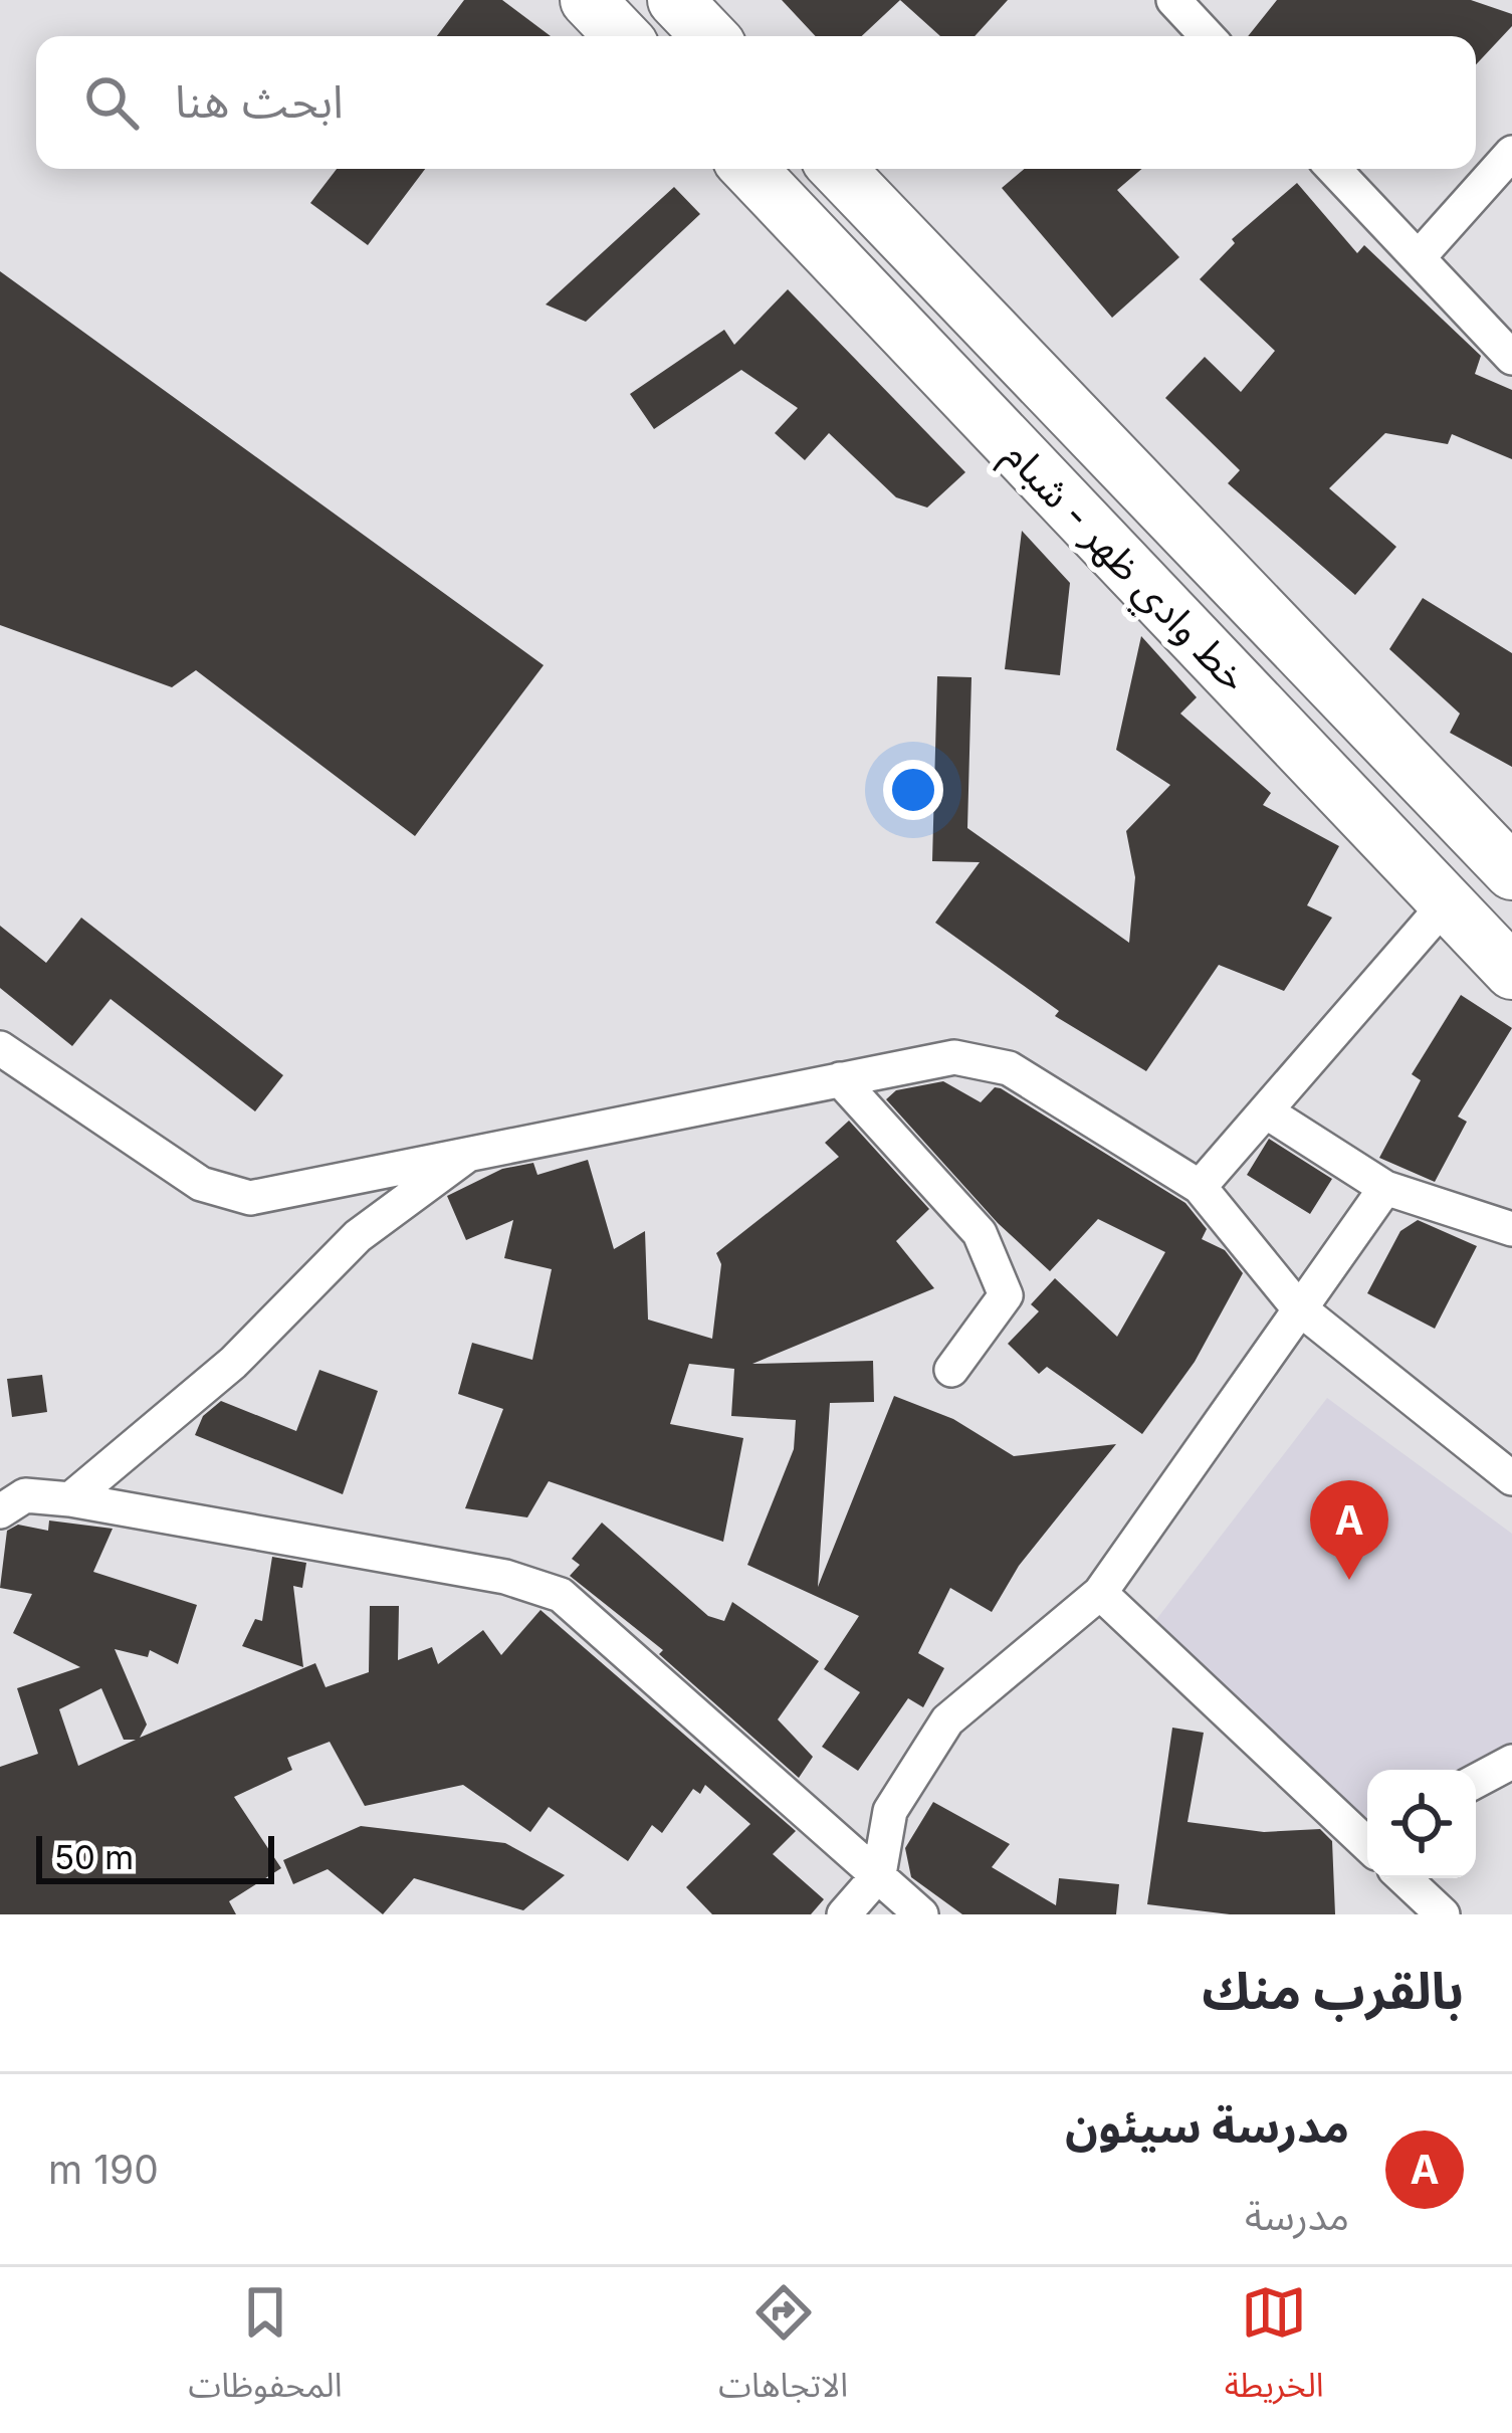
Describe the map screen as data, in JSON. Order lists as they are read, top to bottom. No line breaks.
{"streets":{"main road":["خط وادي ظهر - شبام"]},"scale_bar":"50 m","page":{"search":"ابحث هنا","pins":"A","scale":"50 m","heading":"بالقرب منك","list":[{"mark":"A","name":"مدرسة سيئون","note":"مدرسة","value":"190 m"}],"nav":["الخريطة","الاتجاهات","المحفوظات"]}}
